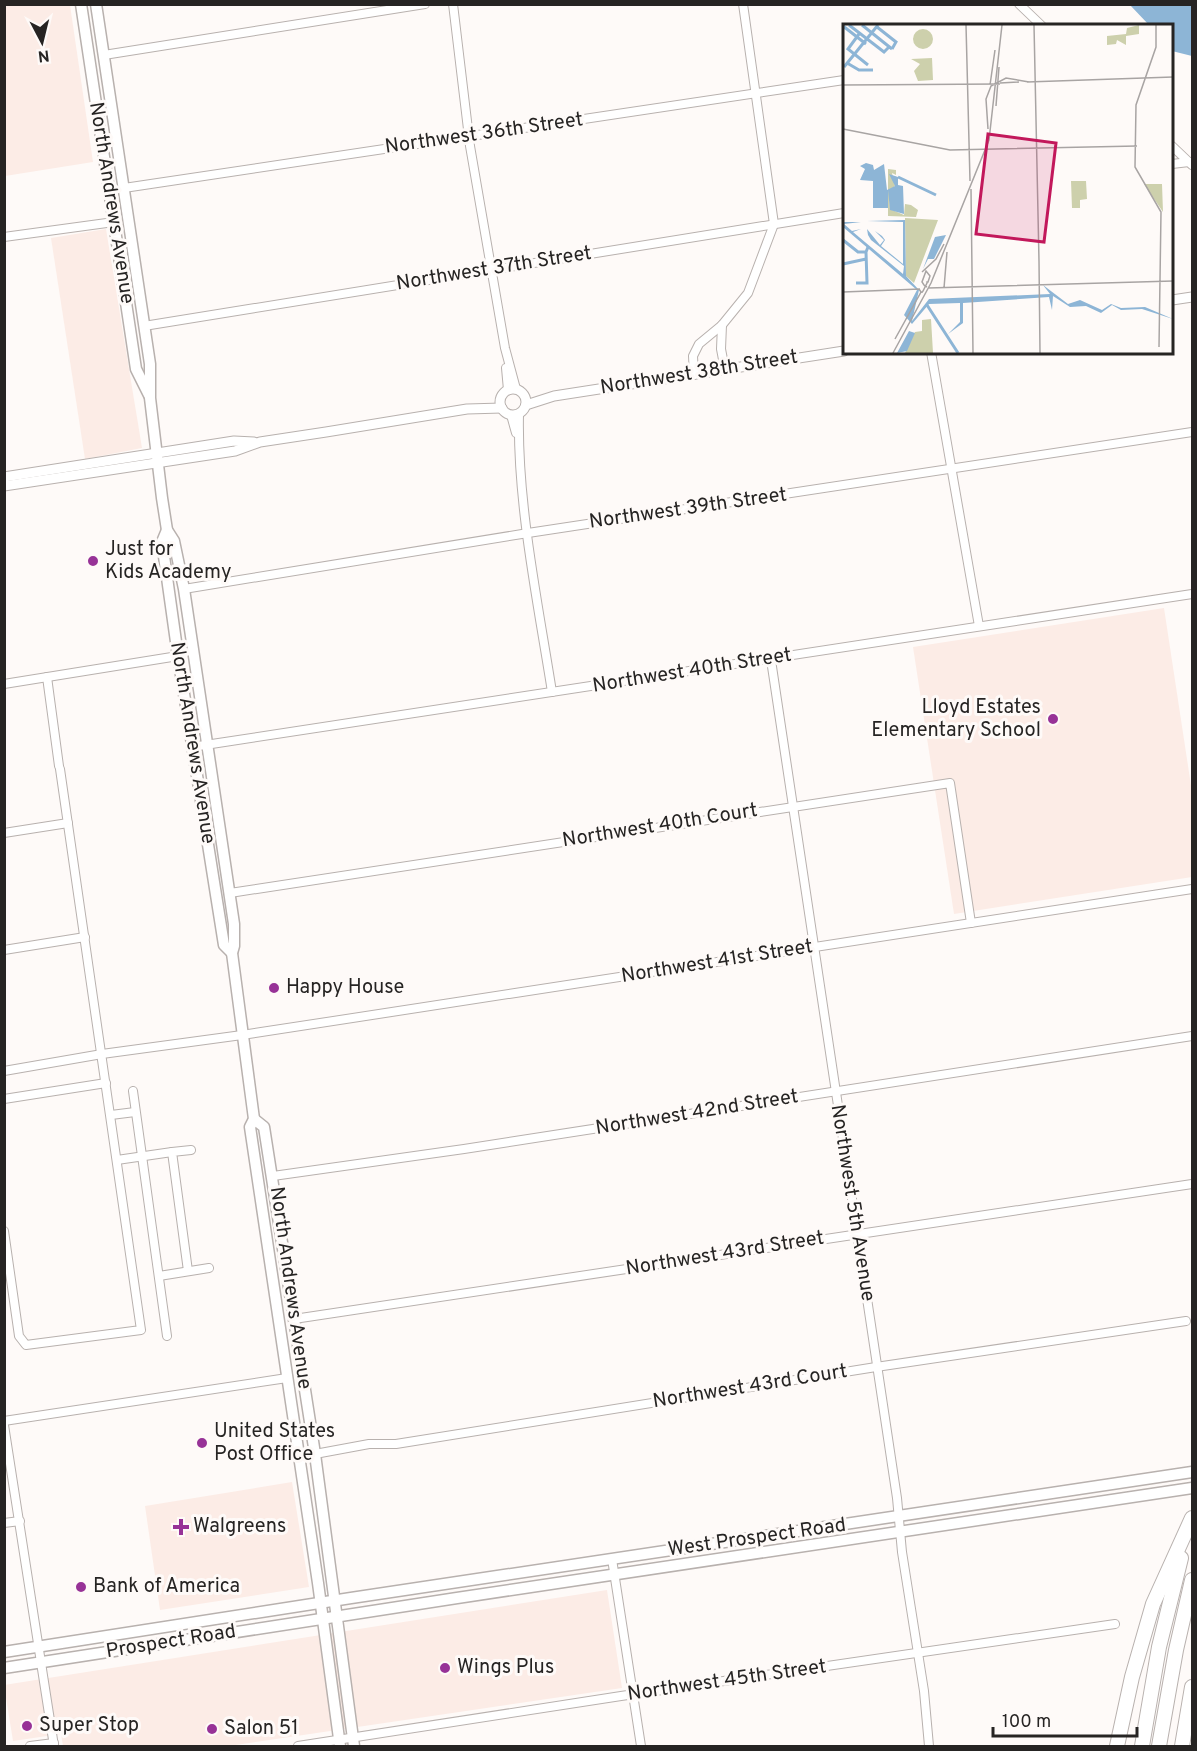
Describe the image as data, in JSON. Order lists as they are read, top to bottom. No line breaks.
{"streets":{"main road":["North Andrews Avenue","West Prospect Road","Prospect Road"],"street":["Northwest 36th Street","Northwest 37th Street","Northwest 38th Street","Northwest 39th Street","Northwest 40th Street","Northwest 40th Court","Northwest 41st Street","Northwest 42nd Street","Northwest 5th Avenue","Northwest 43rd Street","Northwest 43rd Court","Northwest 45th Street"]},"crossings":[["Northwest 36th Street","North Andrews Avenue"],["North Andrews Avenue","Northwest 37th Street"],["North Andrews Avenue","Northwest 39th Street"],["North Andrews Avenue","Northwest 40th Street"],["North Andrews Avenue","Northwest 40th Court"],["North Andrews Avenue","Northwest 41st Street"],["North Andrews Avenue","Northwest 42nd Street"],["North Andrews Avenue","Northwest 43rd Street"],["North Andrews Avenue","Northwest 43rd Court"],["North Andrews Avenue","West Prospect Road"],["North Andrews Avenue","Prospect Road"],["North Andrews Avenue","Northwest 45th Street"],["Northwest 40th Street","Northwest 5th Avenue"],["Northwest 40th Court","Northwest 41st Street"],["Northwest 40th Court","Northwest 5th Avenue"],["Northwest 41st Street","Northwest 5th Avenue"],["Northwest 42nd Street","Northwest 5th Avenue"],["Northwest 5th Avenue","Northwest 43rd Street"],["Northwest 5th Avenue","Northwest 43rd Court"],["Northwest 5th Avenue","West Prospect Road"],["Northwest 5th Avenue","Northwest 45th Street"],["West Prospect Road","Prospect Road"]],"places":{"other":["Just for Kids Academy","Lloyd Estates Elementary School","Happy House","United States Post Office","Bank of America","Wings Plus","Super Stop","Salon 51"],"health":["Walgreens"]},"scale_bar":"100 m","north":"bottom"}
